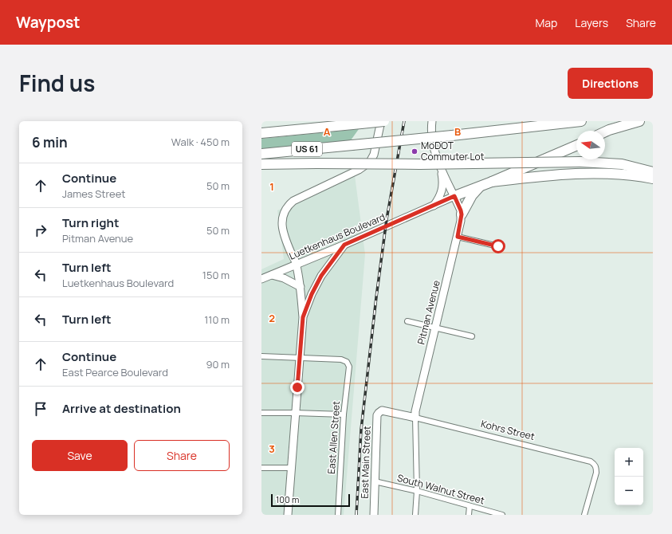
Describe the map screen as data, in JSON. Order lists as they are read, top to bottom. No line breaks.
{"streets":{"highway":["US 61"],"street":["Luetkenhaus Boulevard","Pitman Avenue","Kohrs Street","East Allen Street","East Main Street","South Walnut Street"]},"crossings":[["Pitman Avenue","Kohrs Street"],["Pitman Avenue","South Walnut Street"],["Kohrs Street","East Main Street"],["East Main Street","South Walnut Street"]],"places":["MoDOT Commuter Lot"],"scale_bar":"100 m","north":"left","page":{"header":"Waypost","nav":["Map","Layers","Share"],"title":"Find us","buttons":["Directions",["Save","Share"]],"heading":["6 min","Walk · 450 m"],"list":[["Continue","James Street","50 m"],["Turn right","Pitman Avenue","50 m"],["Turn left","Luetkenhaus Boulevard","150 m"],["Turn left","110 m"],["Continue","East Pearce Boulevard","90 m"],"Arrive at destination"],"map_buttons":["+","−"],"scale":"100 m"},"grid":{"columns":["A","B"],"rows":["1","2","3"]}}
